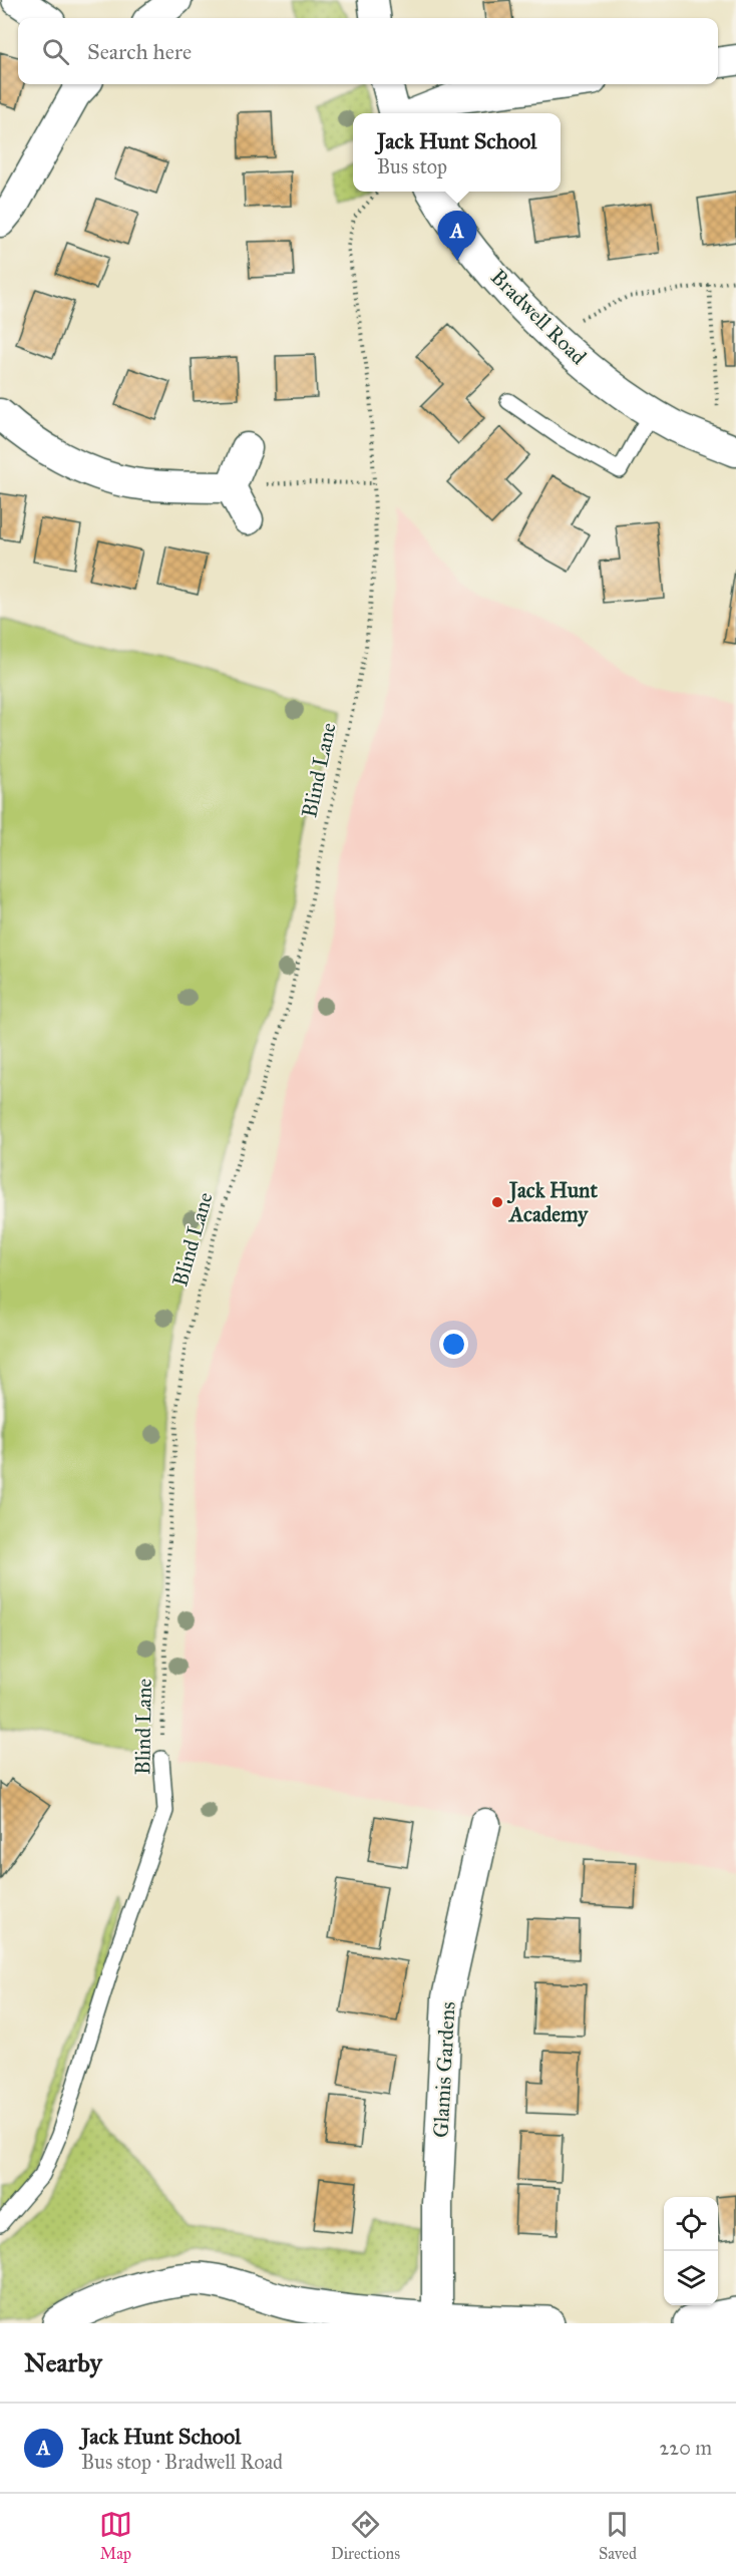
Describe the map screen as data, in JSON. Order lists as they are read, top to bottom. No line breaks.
{"streets":{"street":["Bradwell Road","Glamis Gardens"],"lane":["Blind Lane"]},"places":["Jack Hunt Academy"],"page":{"search":"Search here","popup":["Jack Hunt School","Bus stop"],"pins":"A","heading":"Nearby","list":[{"mark":"A","name":"Jack Hunt School","note":"Bus stop · Bradwell Road","value":"220 m"}],"nav":["Map","Directions","Saved"]}}
